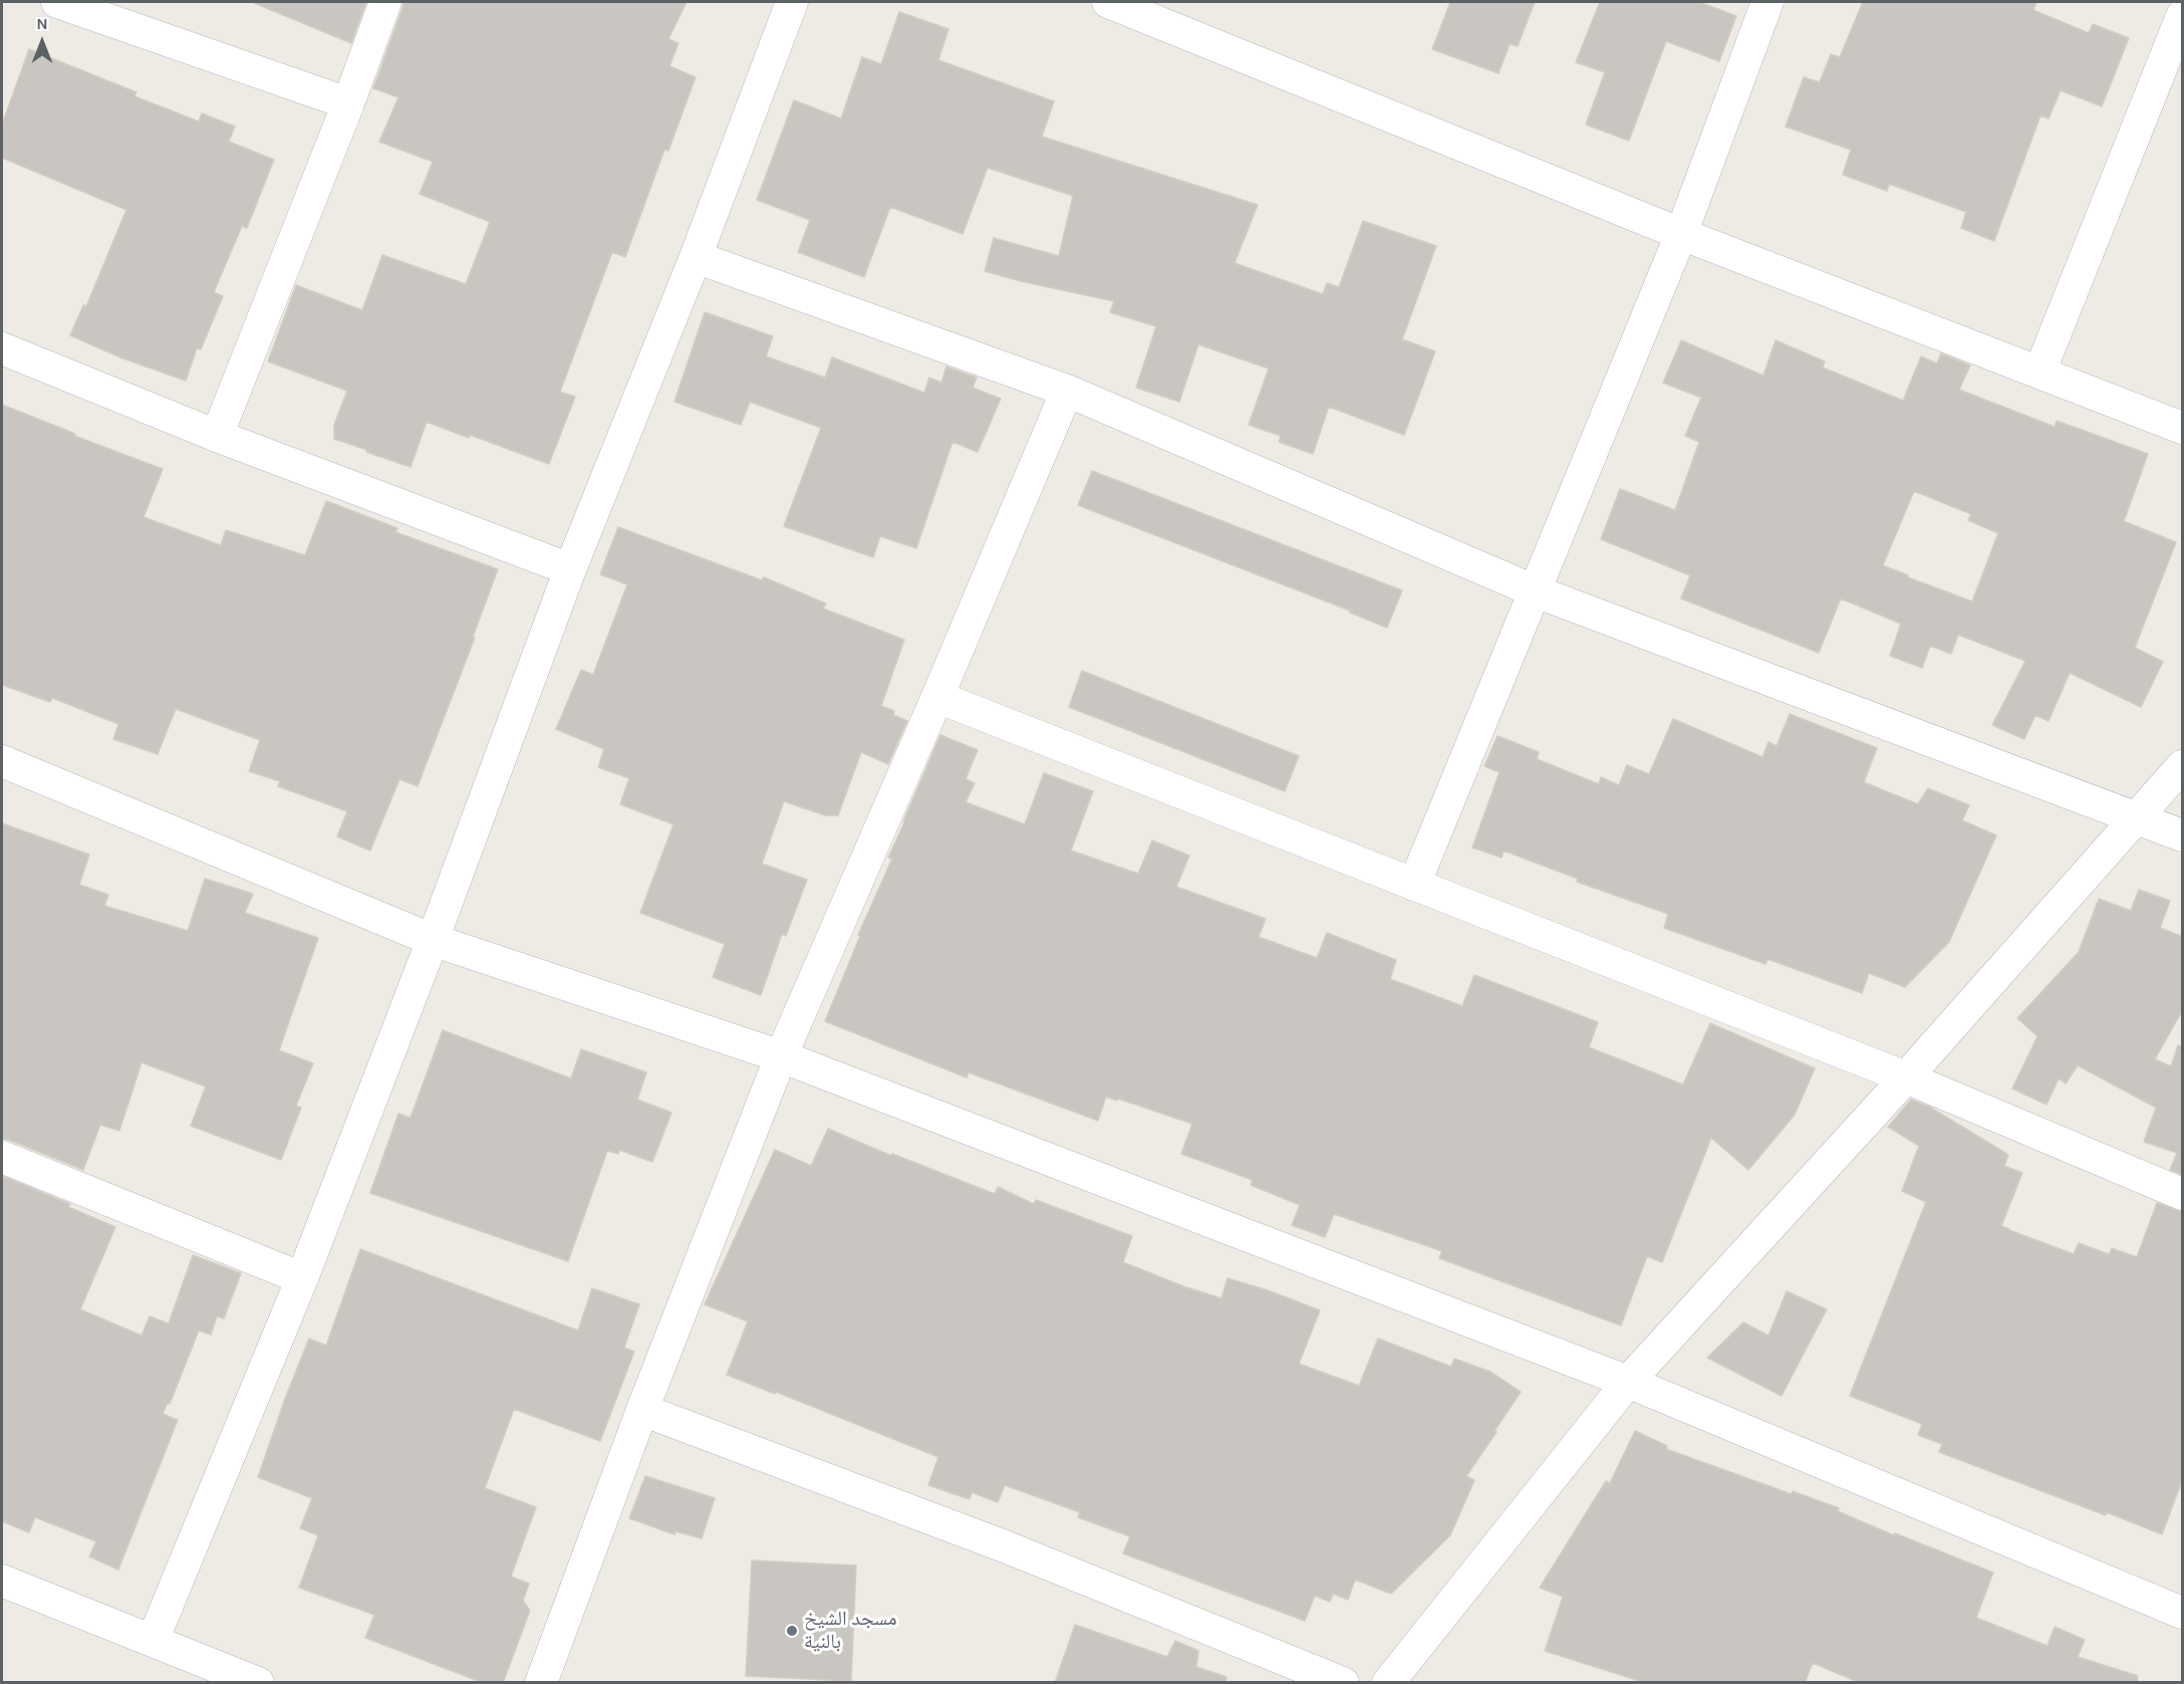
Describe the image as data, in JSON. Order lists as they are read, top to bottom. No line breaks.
{"places":["مسجد الشيخ بالنية"],"north":"top"}
